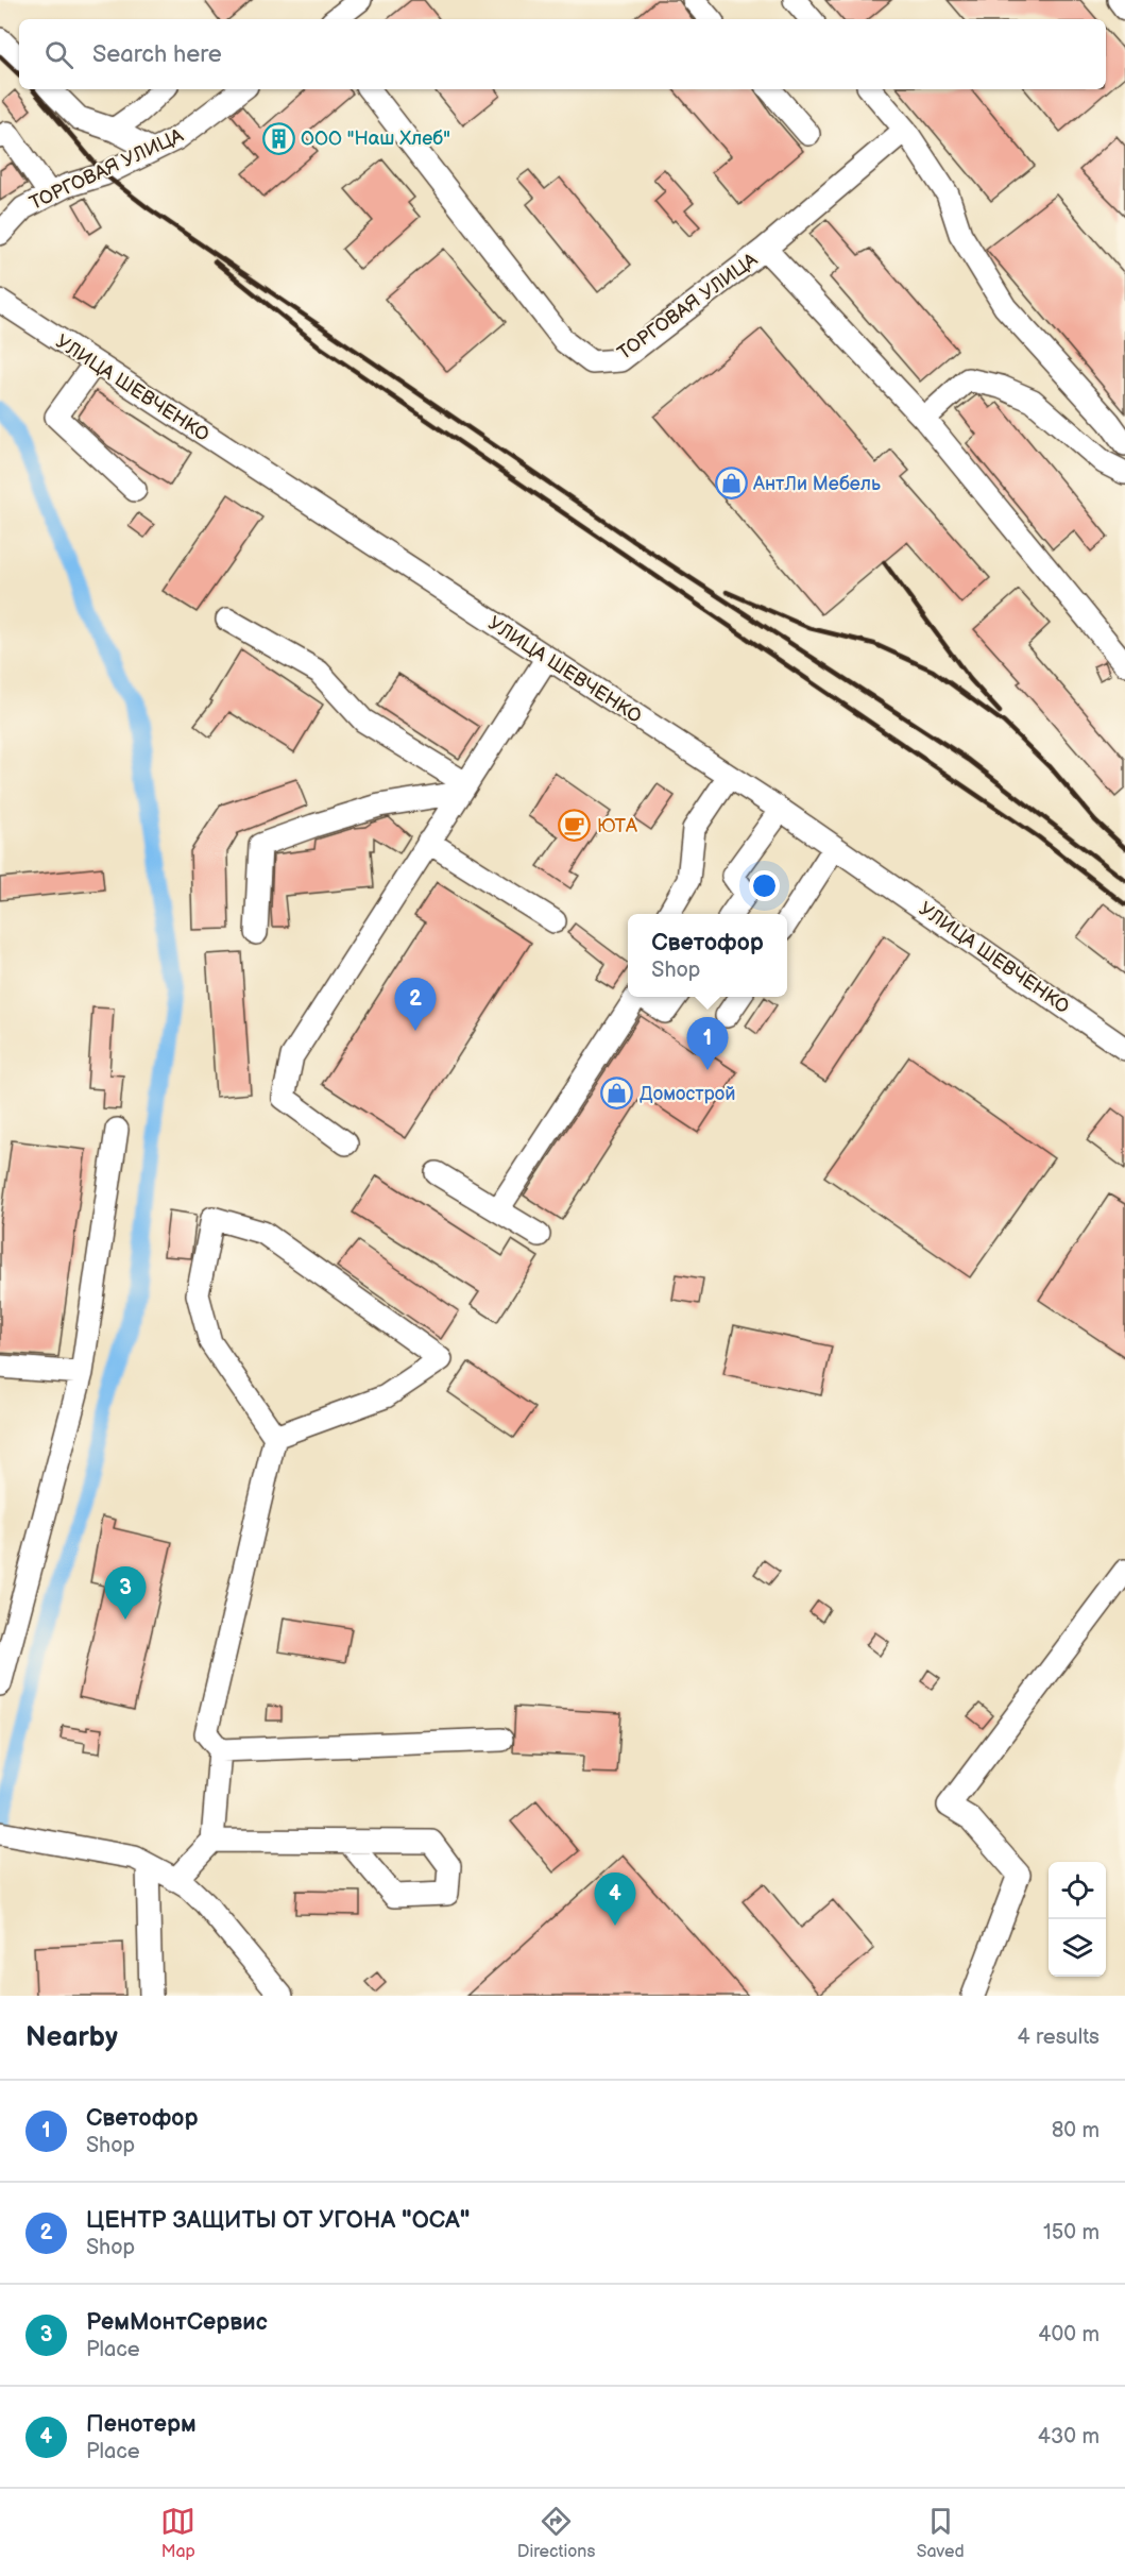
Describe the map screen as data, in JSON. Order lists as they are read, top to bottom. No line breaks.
{"streets":{"street":["ТОРГОВАЯ УЛИЦА","УЛИЦА ШЕВЧЕНКО"]},"places":{"building":["ООО \"Наш Хлеб\""],"shop":["АнтЛи Мебель","Домострой"],"cafe":["ЮТА"]},"page":{"search":"Search here","popup":["Светофор","Shop"],"pins":["2","1","3","4"],"heading":["Nearby","4 results"],"list":[{"mark":"1","name":"Светофор","note":"Shop","value":"80 m"},{"mark":"2","name":"ЦЕНТР ЗАЩИТЫ ОТ УГОНА \"ОСА\"","note":"Shop","value":"150 m"},{"mark":"3","name":"РемМонтСервис","note":"Place","value":"400 m"},{"mark":"4","name":"Пенотерм","note":"Place","value":"430 m"}],"nav":["Map","Directions","Saved"]}}
